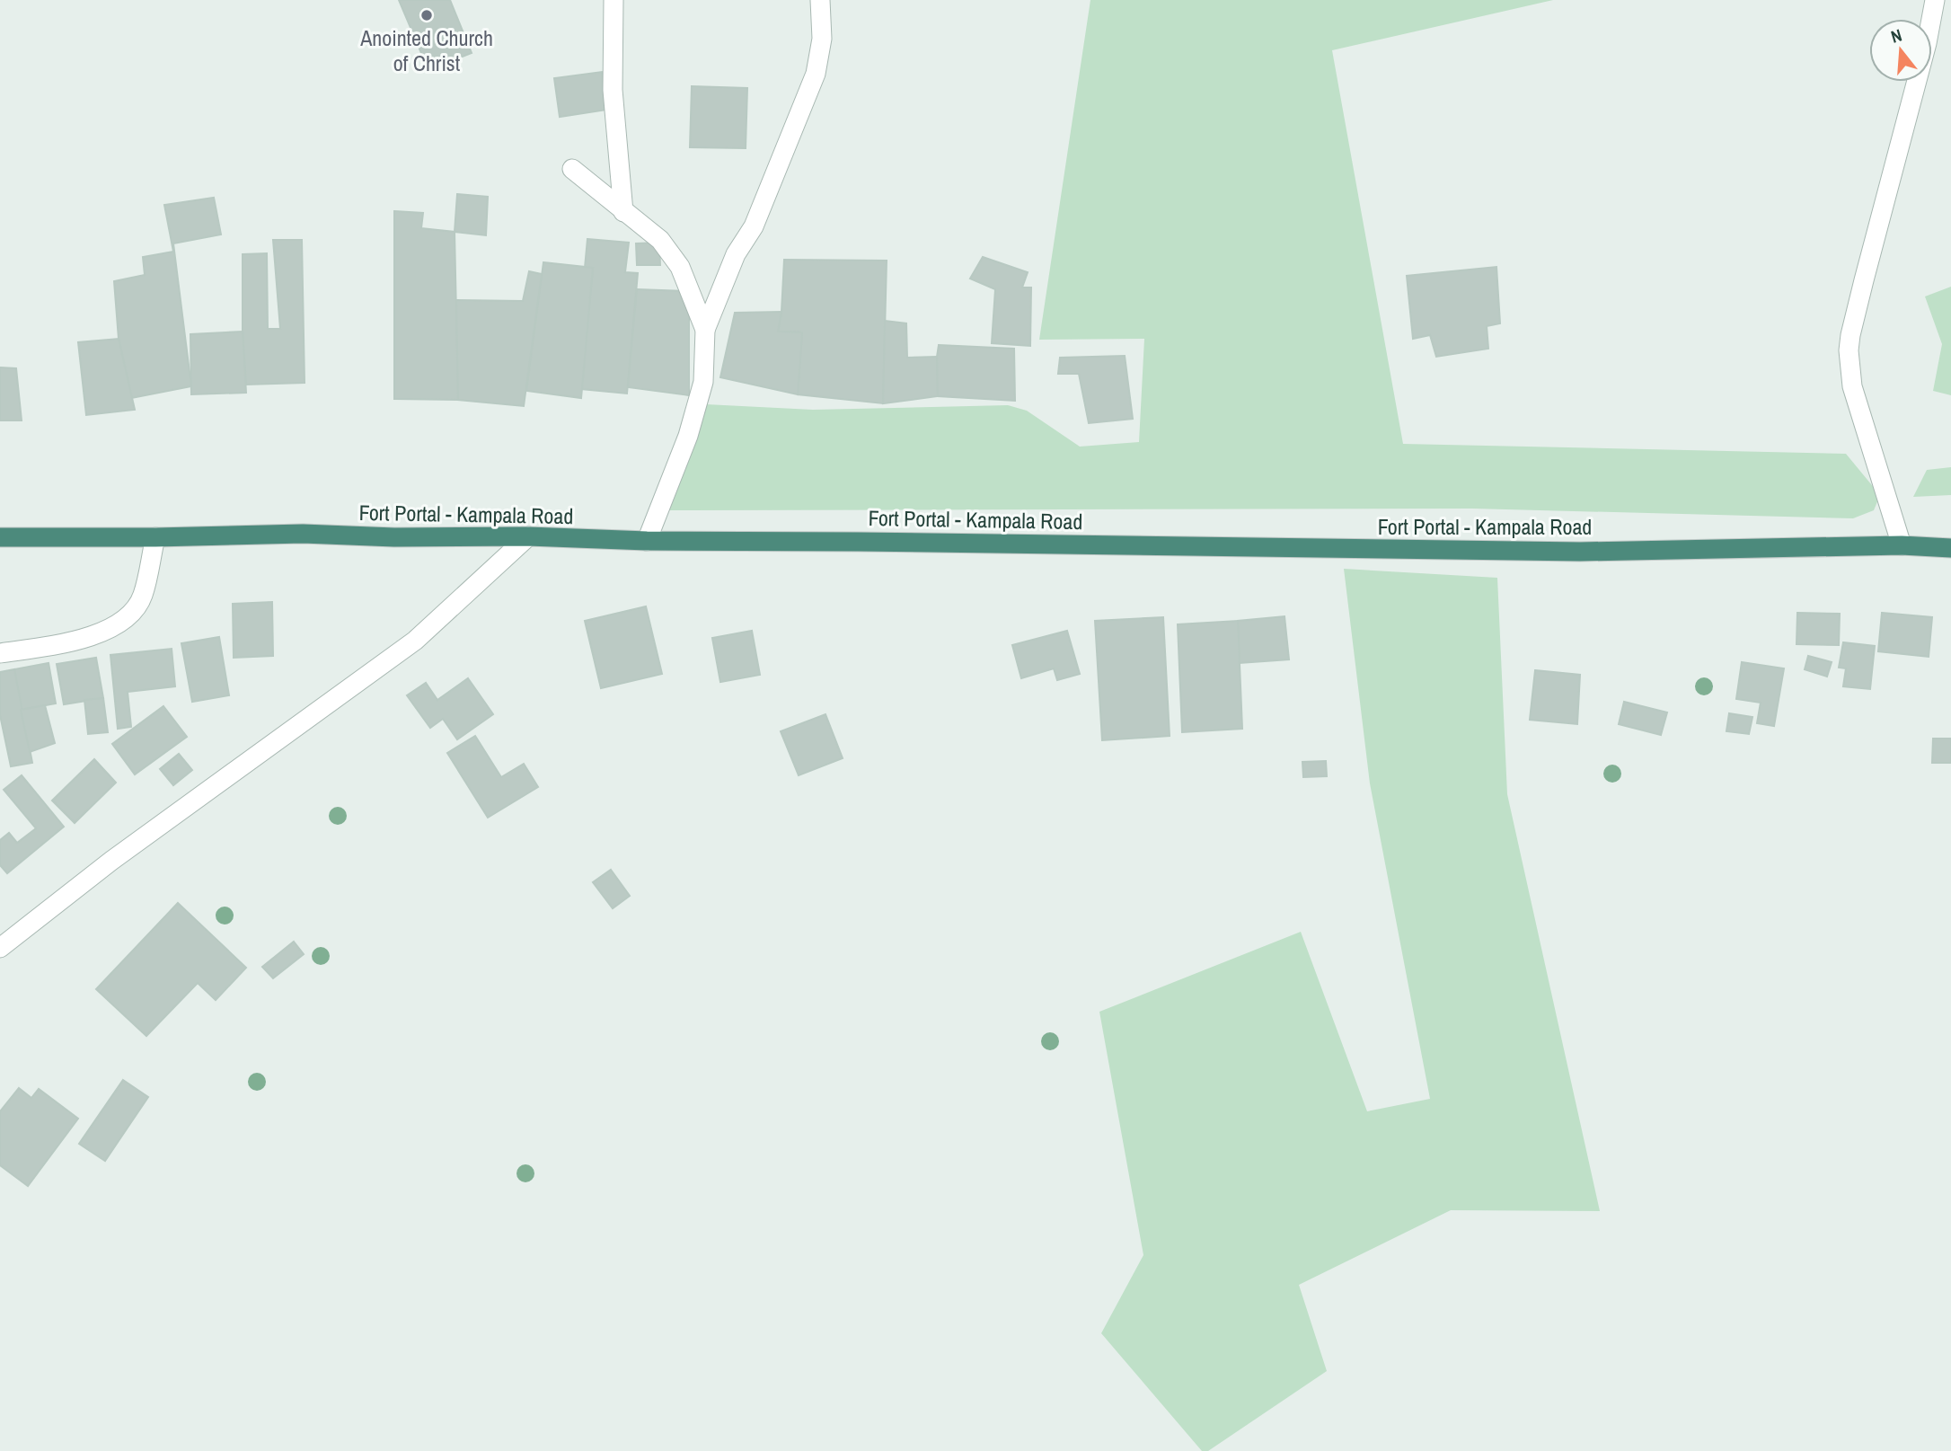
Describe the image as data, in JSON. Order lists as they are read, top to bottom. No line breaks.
{"streets":{"highway":["Fort Portal - Kampala Road"]},"places":["Anointed Church of Christ"],"north":"top"}
